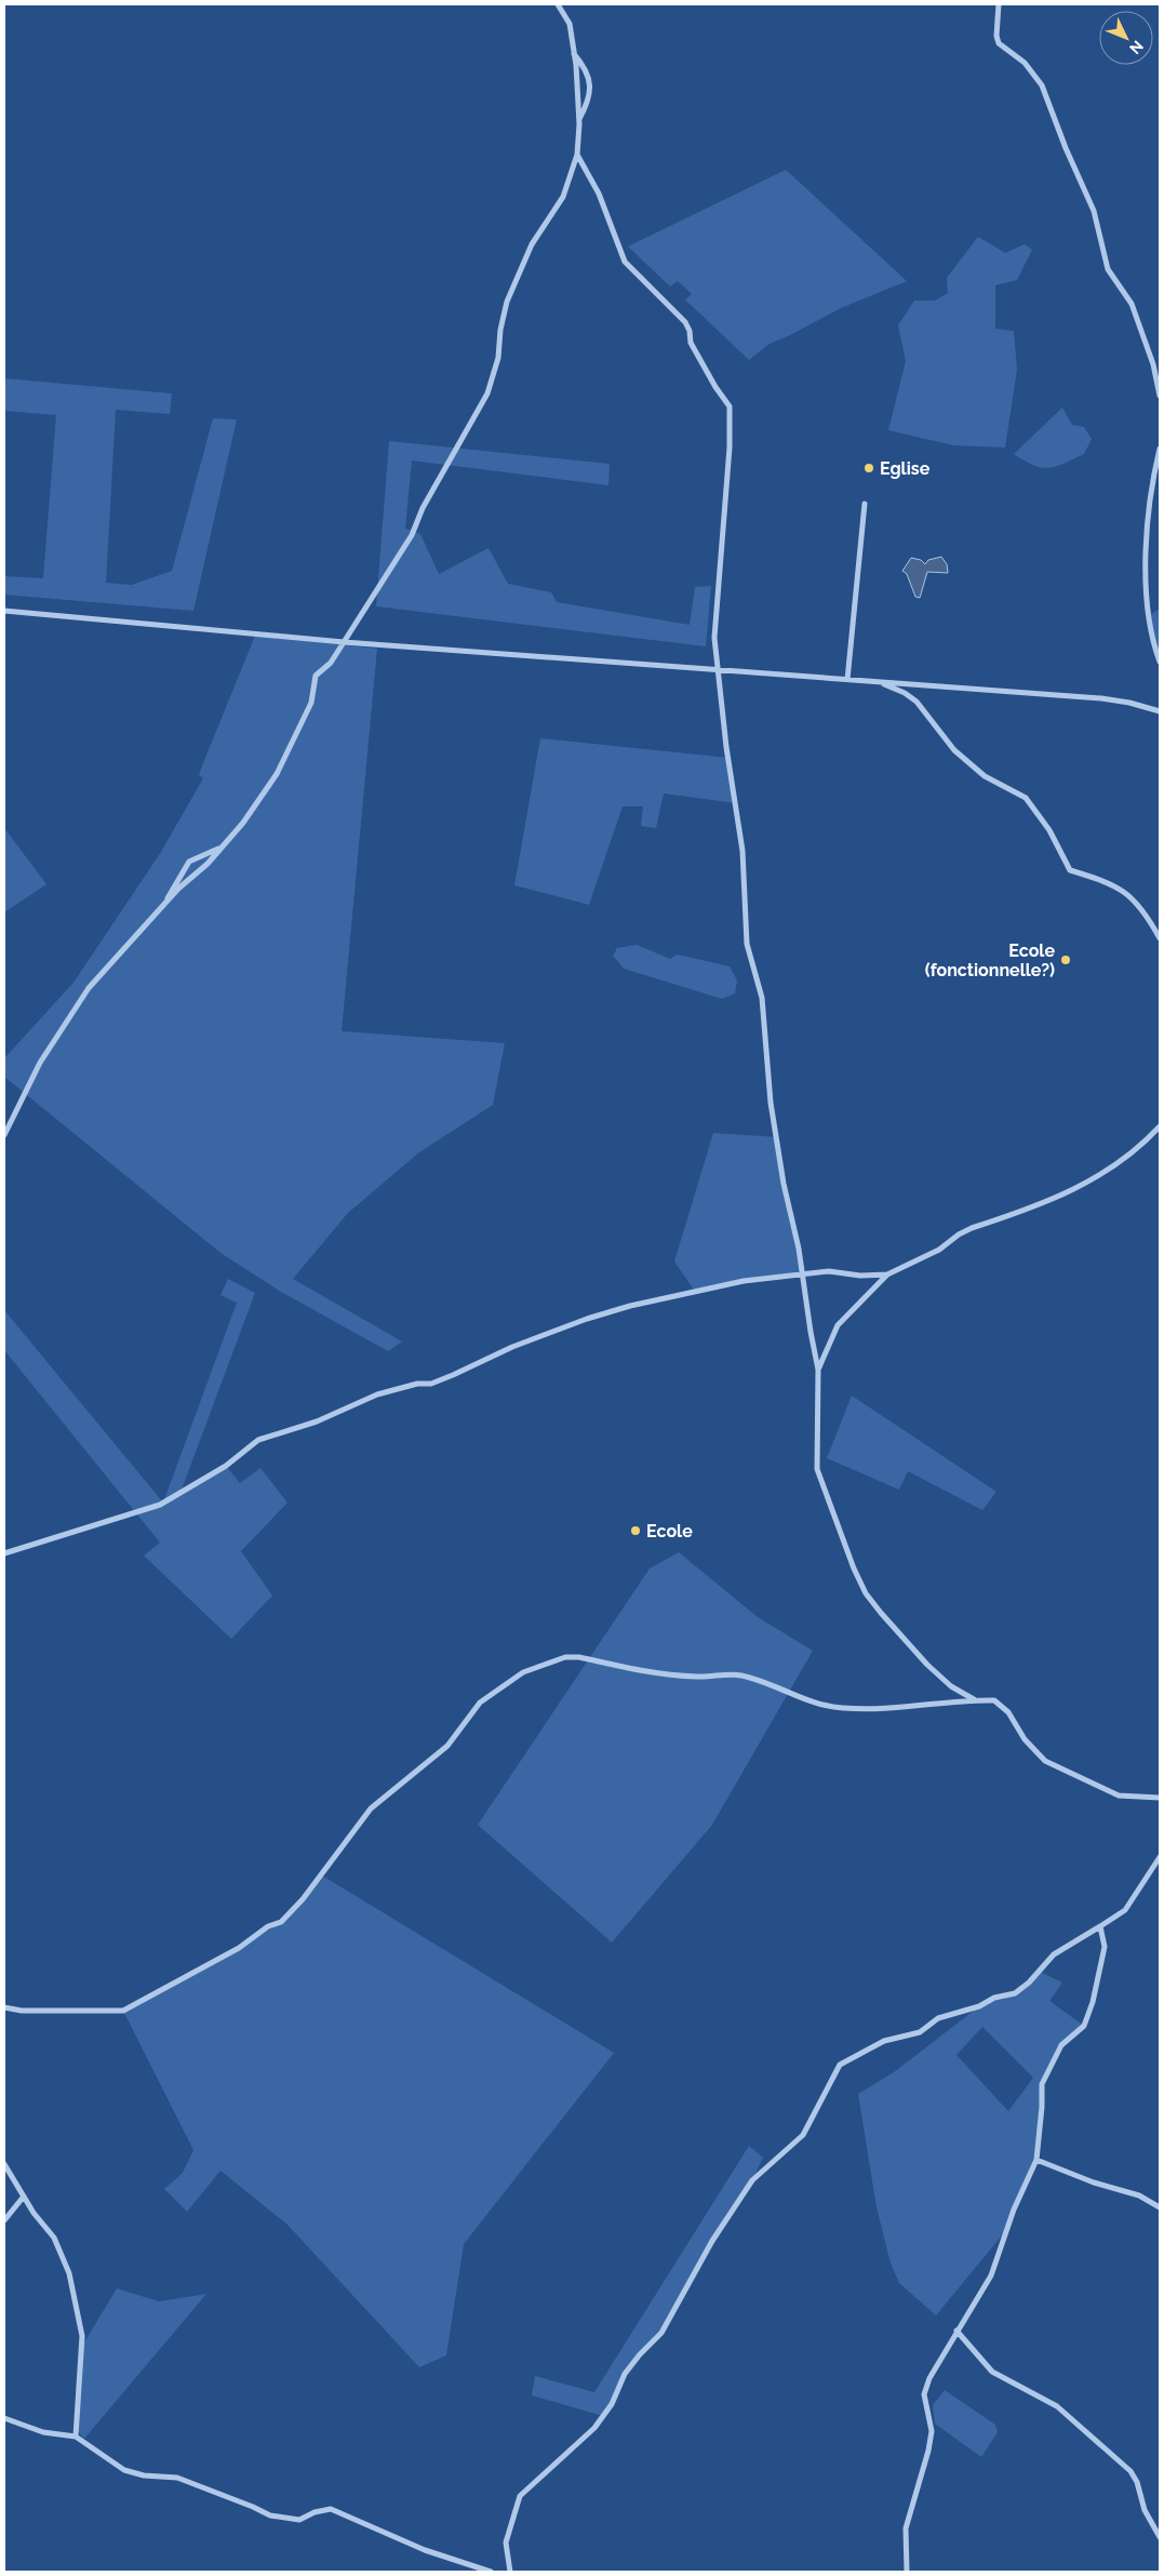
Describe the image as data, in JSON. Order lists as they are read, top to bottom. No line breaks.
{"places":["Eglise","Ecole (fonctionnelle?)","Ecole"],"north":"bottom right"}
